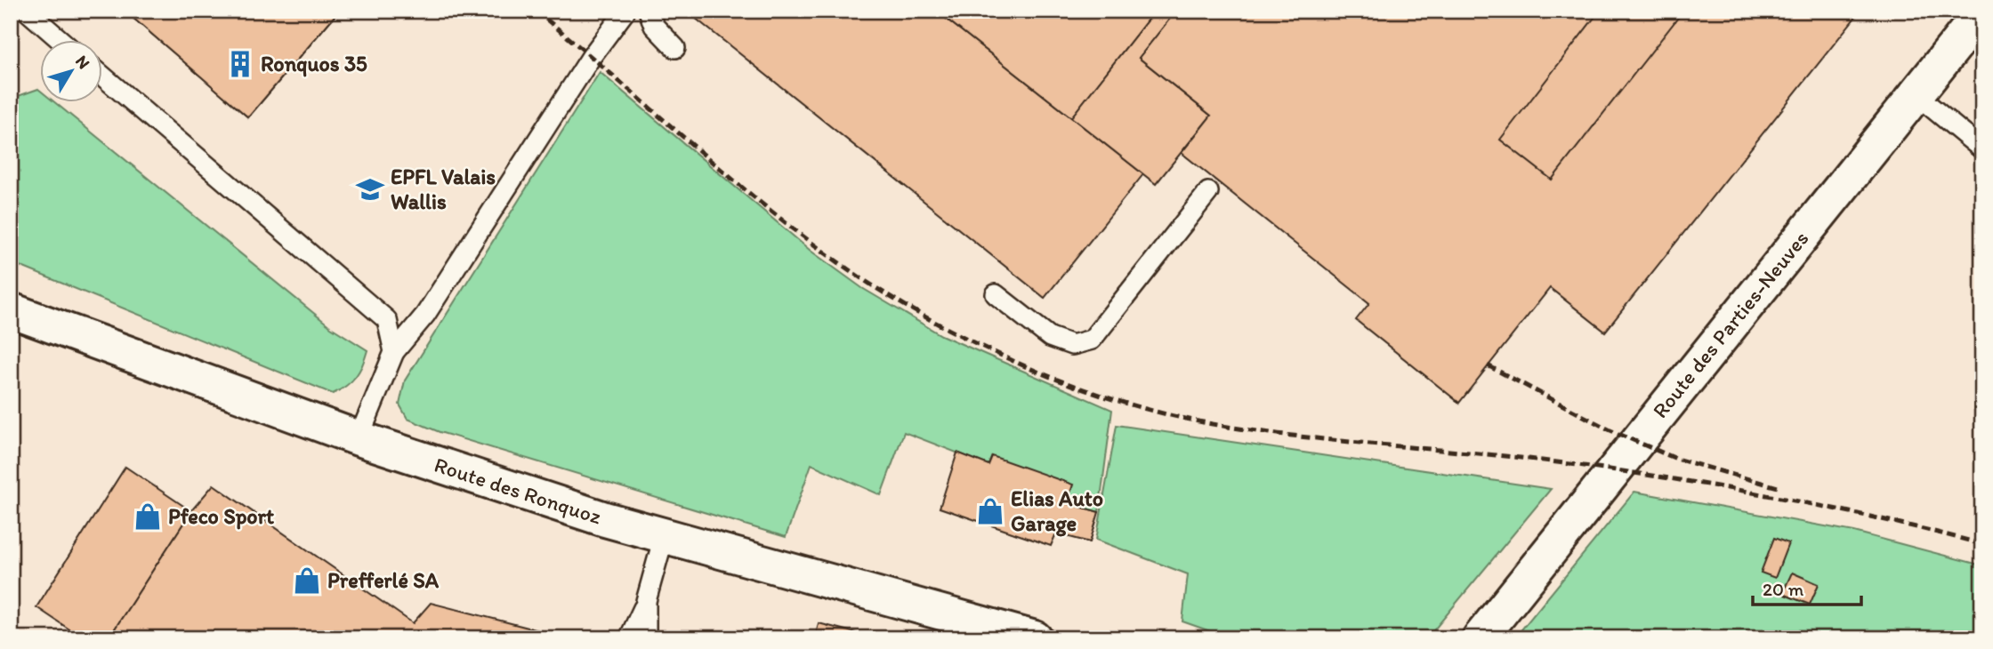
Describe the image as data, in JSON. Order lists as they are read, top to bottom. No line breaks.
{"streets":{"street":["Route des Parties-Neuves","Route des Ronquoz"]},"places":{"building":["Ronquos 35"],"school or university":["EPFL Valais Wallis"],"shop":["Elias Auto Garage","Pfeco Sport","Prefferlé SA"]},"scale_bar":"20 m","north":"top right"}
